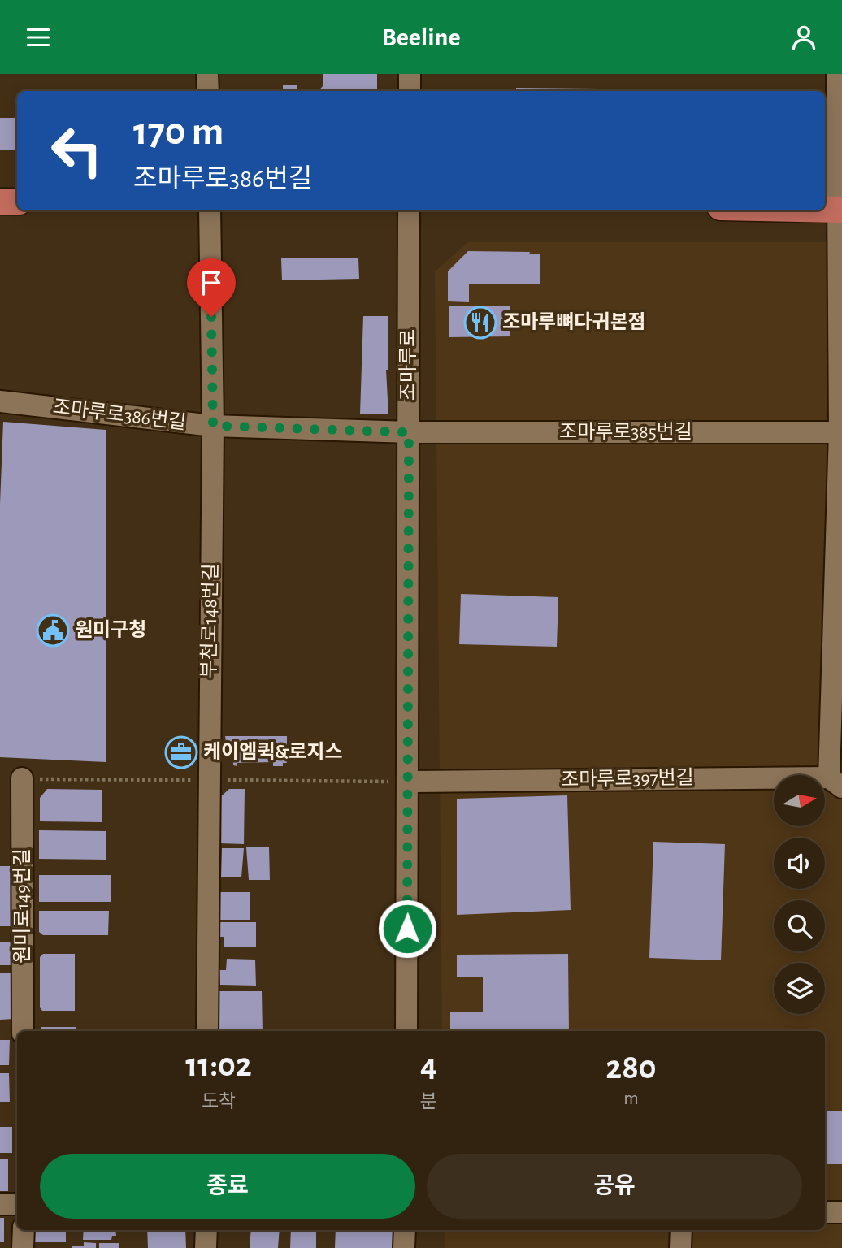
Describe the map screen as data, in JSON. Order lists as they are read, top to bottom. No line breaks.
{"streets":{"street":["조마루로","조마루로386번길","조마루로385번길","부천로148번길","조마루로397번길","원미로149번길"]},"crossings":[["조마루로","조마루로386번길"],["조마루로","조마루로385번길"],["조마루로","조마루로397번길"],["조마루로386번길","조마루로385번길"],["조마루로386번길","부천로148번길"]],"places":{"restaurant":["조마루뼈다귀본점"],"public building":["원미구청"],"office":["케이엠퀵&로지스"]},"north":"right","page":{"header":"Beeline","turn":["170 m","조마루로386번길"],"eta":["11:02","도착","4","분","280","m"],"buttons":["종료","공유"]}}
